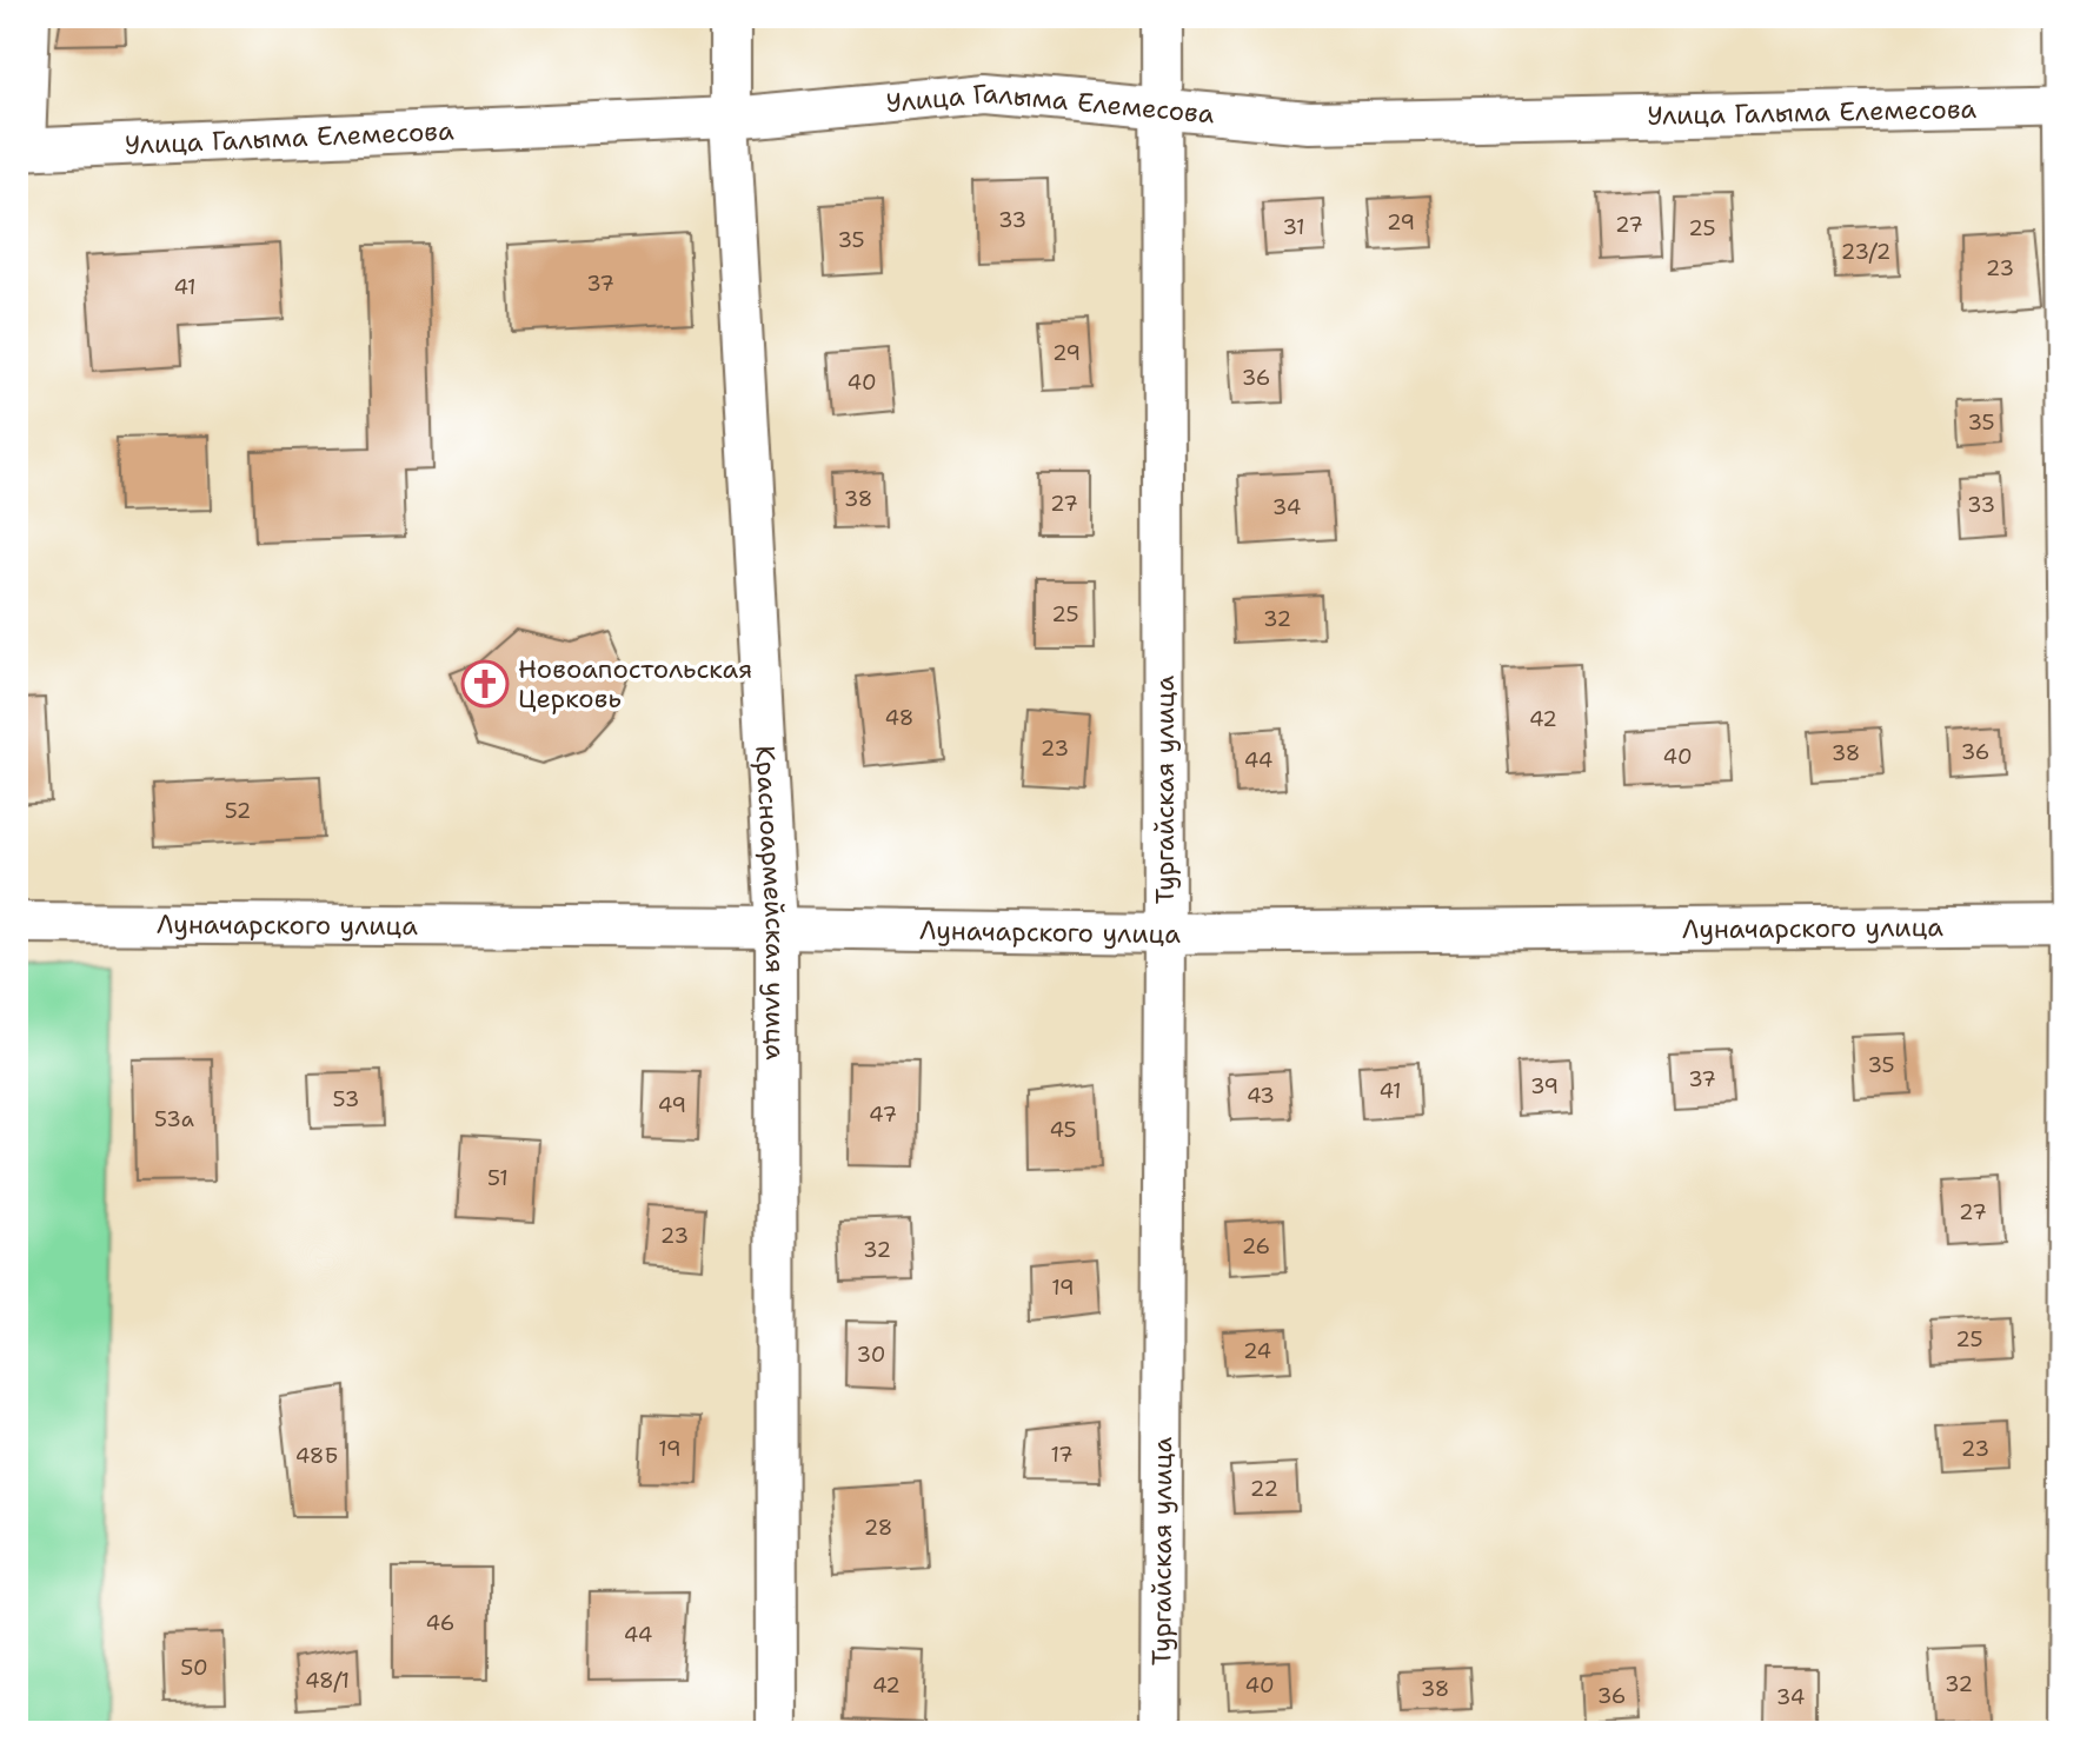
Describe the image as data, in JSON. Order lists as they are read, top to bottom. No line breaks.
{"streets":{"street":["Улица Галыма Елемесова","Тургайская улица","Красноармейская улица","Луначарского улица"]},"crossings":[["Улица Галыма Елемесова","Тургайская улица"],["Улица Галыма Елемесова","Красноармейская улица"],["Тургайская улица","Луначарского улица"],["Красноармейская улица","Луначарского улица"]],"places":{"church":["Новоапостольская Церковь"]},"house_numbers":["33","29","27","31","25","35","23/2","23","37","41","29","36","40","35","38","27","33","34","25","32","48","42","23","36","38","40","44","52","35","37","39","41","43","53","49","47","53а","45","51","27","23","26","32","19","25","24","30","19","23","17","48Б","22","28","46","44","50","48/1","32","42","40","38","36","34"]}
